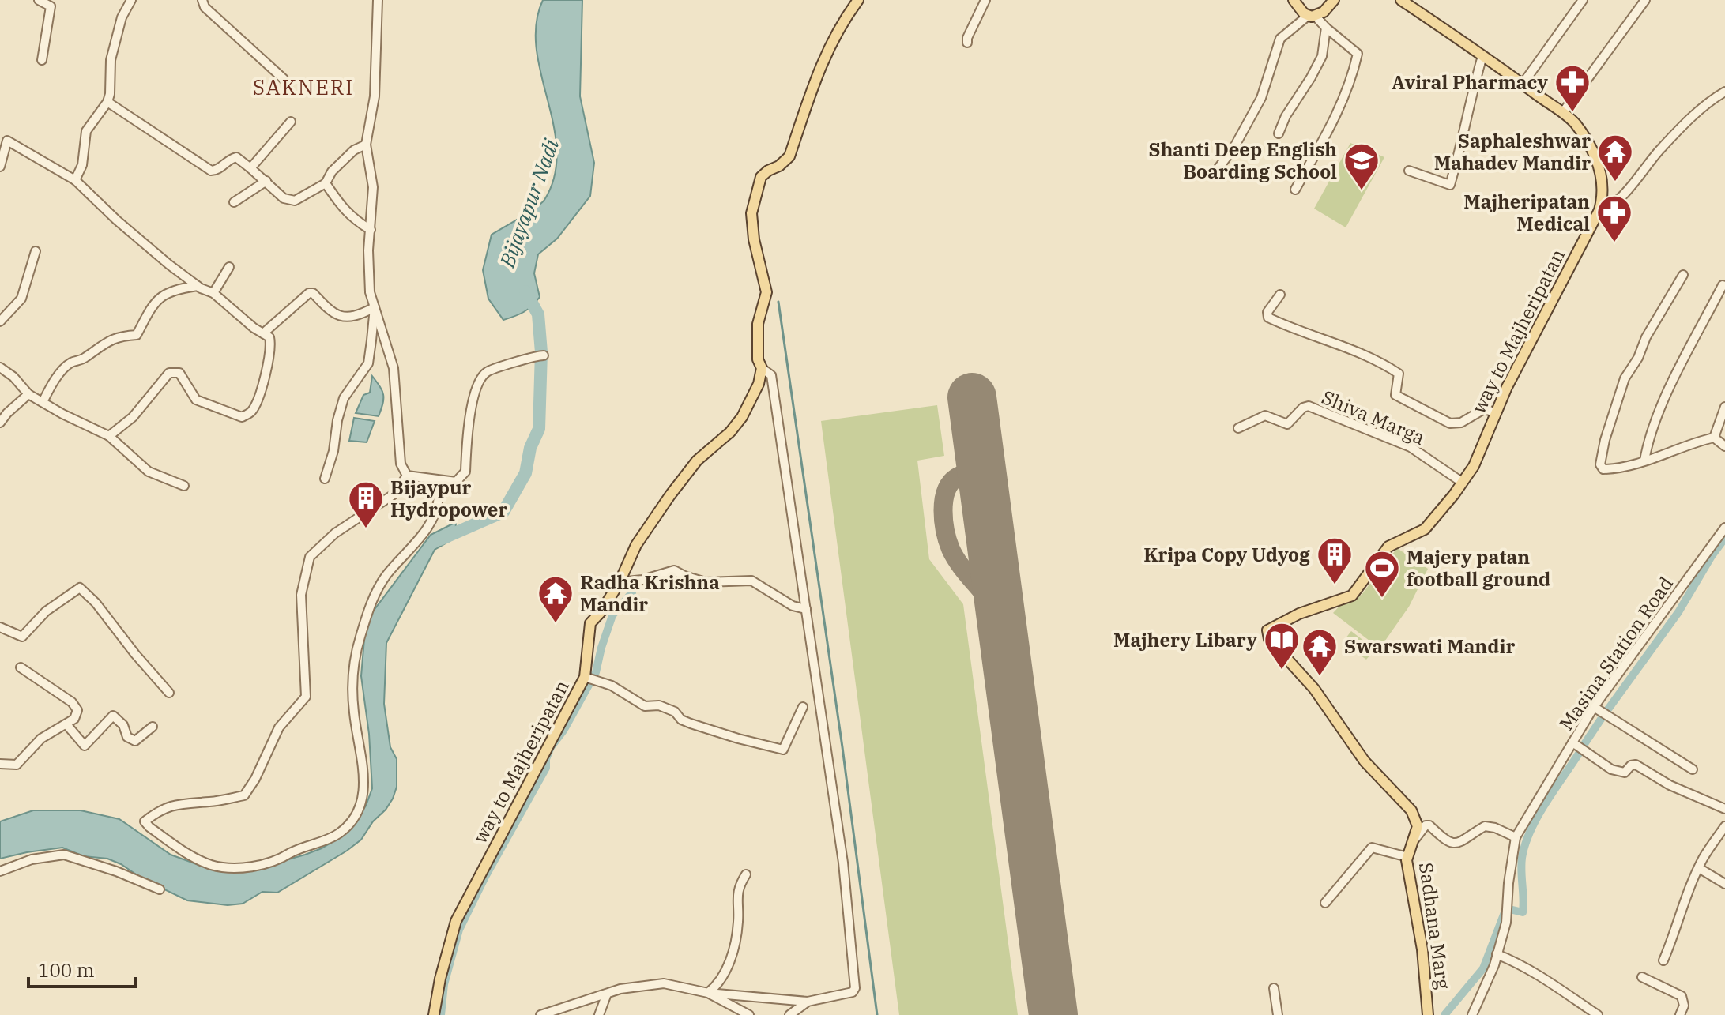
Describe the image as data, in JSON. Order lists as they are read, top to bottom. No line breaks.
{"streets":{"main road":["way to Majheripatan","Sadhana Marg"],"street":["Shiva Marga","Masina Station Road"]},"crossings":[["way to Majheripatan","Shiva Marga"],["way to Majheripatan","Sadhana Marg"]],"districts":["SAKNERI"],"water":["Bijayapur Nadi"],"places":{"pharmacy":["Aviral Pharmacy","Majheripatan Medical"],"temple":["Saphaleshwar Mahadev Mandir","Radha Krishna Mandir","Swarswati Mandir"],"school or university":["Shanti Deep English Boarding School"],"building":["Bijaypur Hydropower","Kripa Copy Udyog"],"sports":["Majery patan football ground"],"library":["Majhery Libary"]},"scale_bar":"100 m"}
